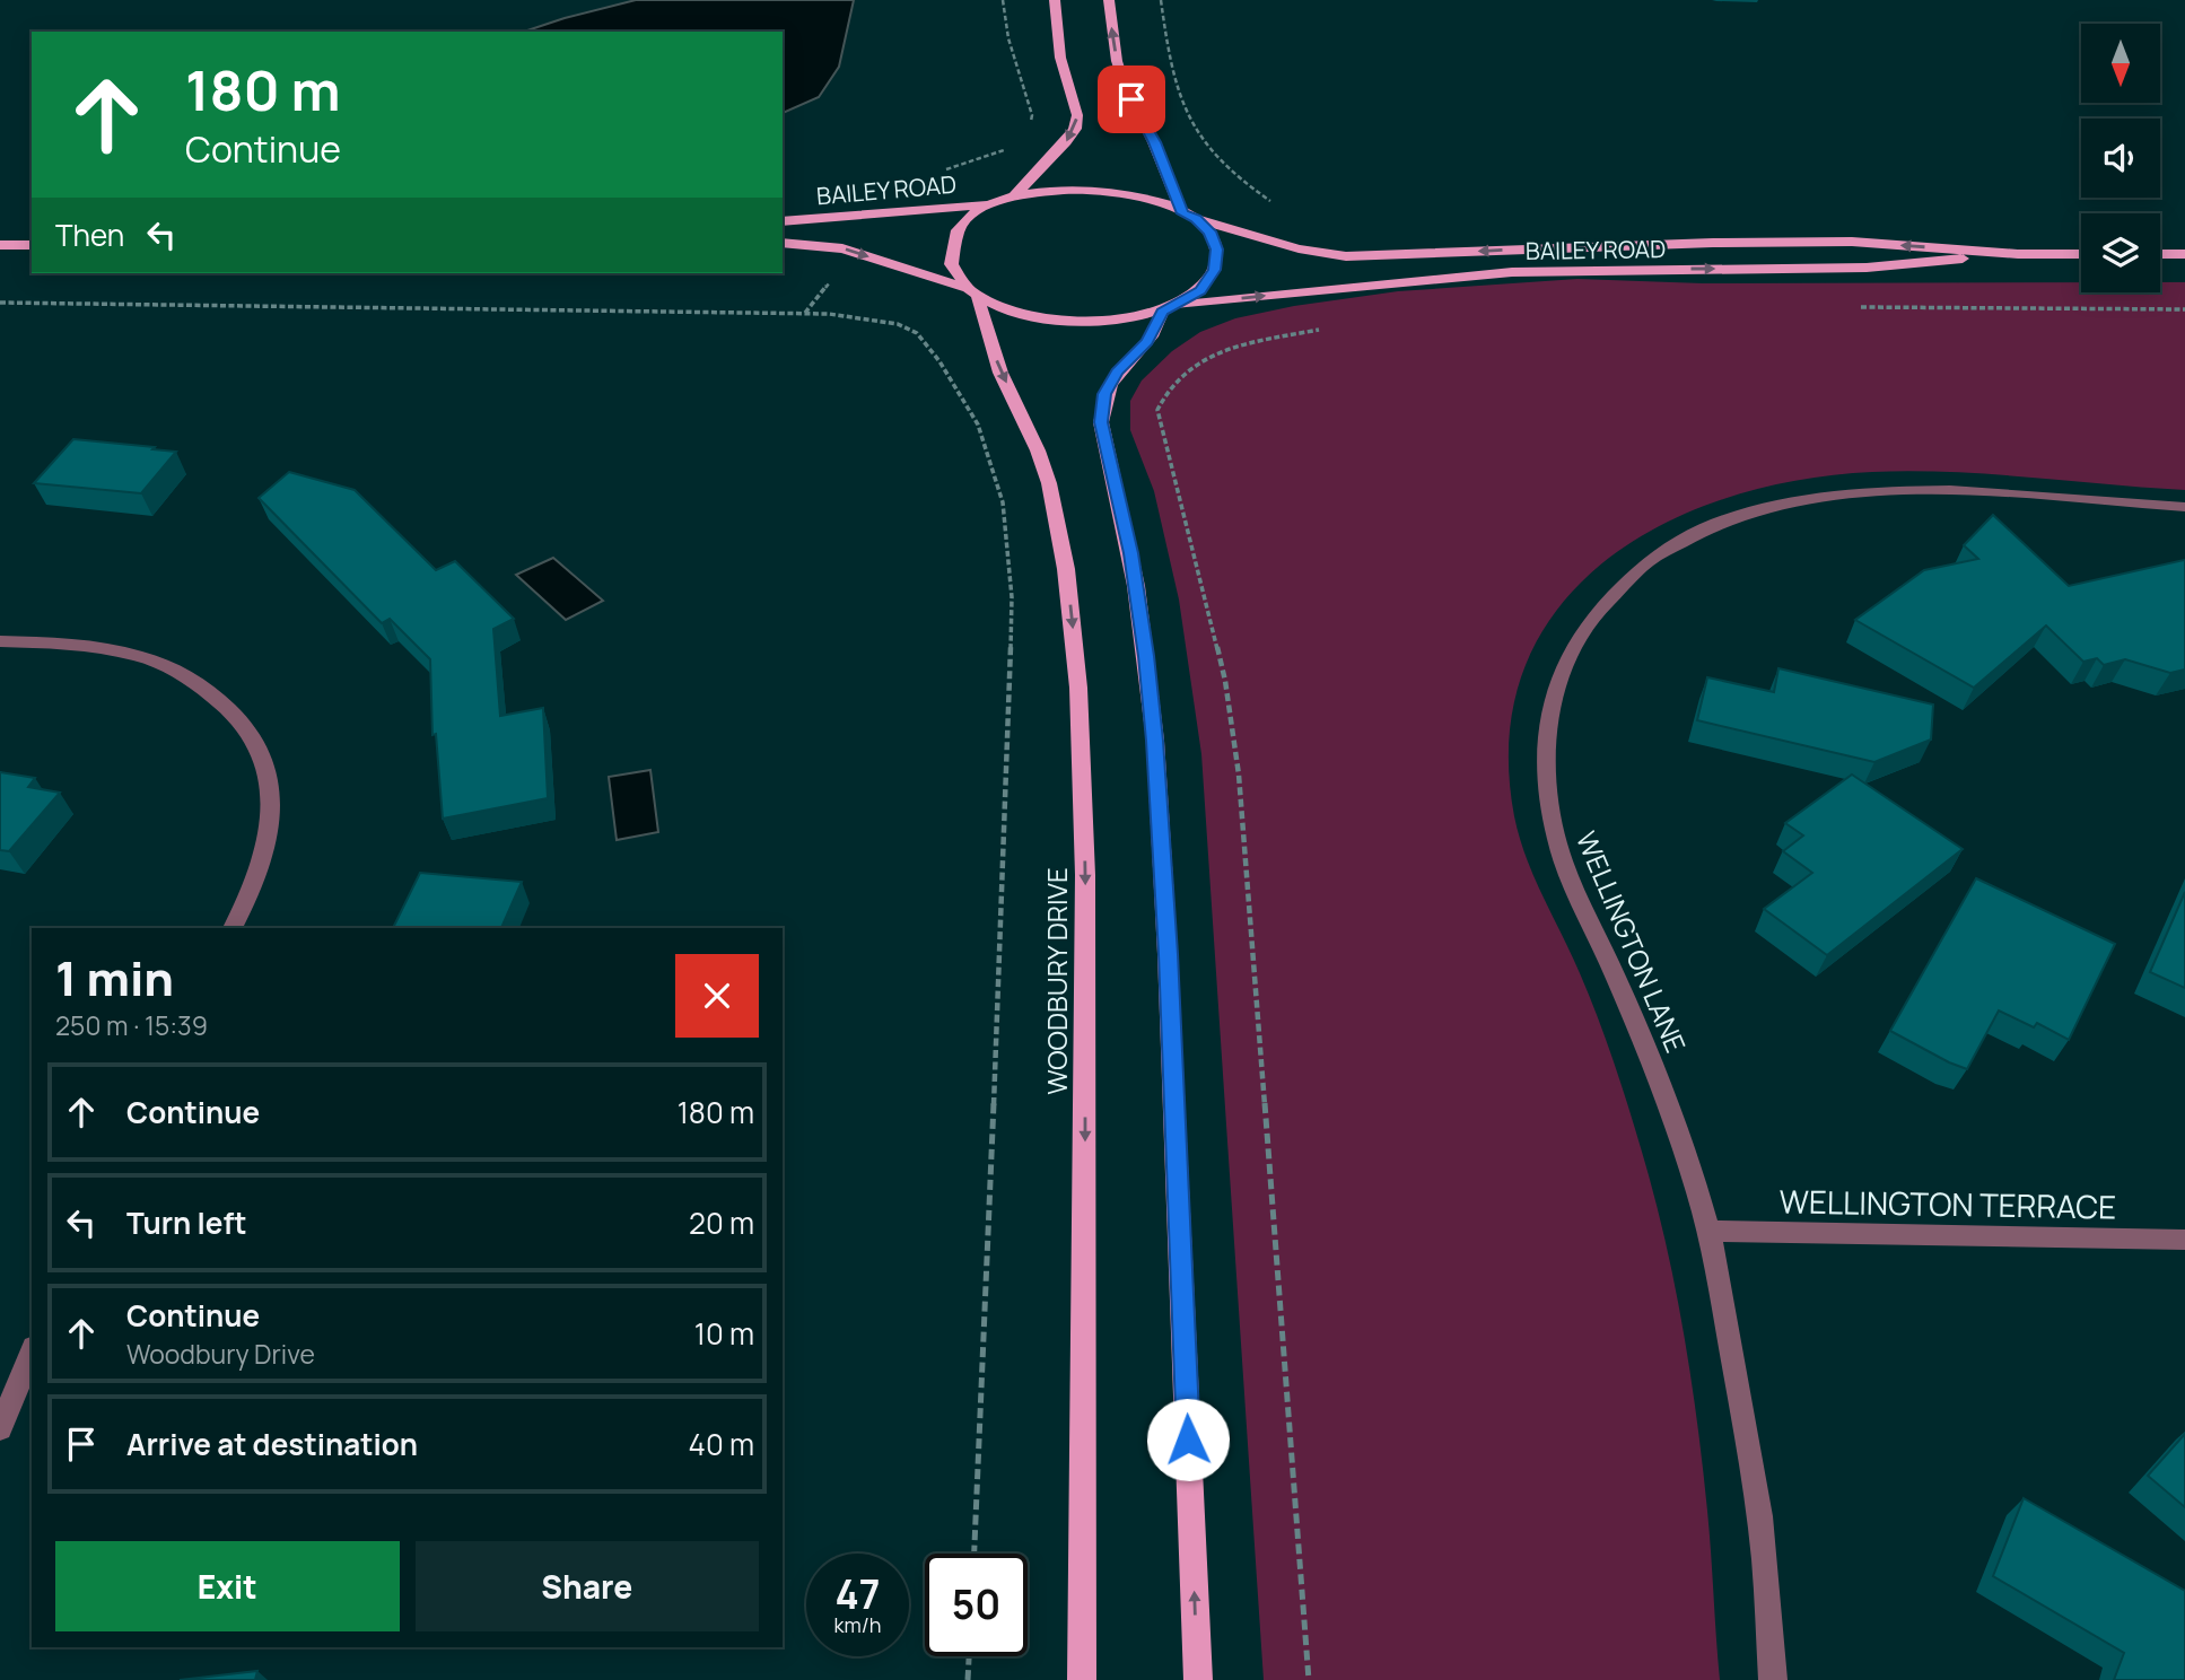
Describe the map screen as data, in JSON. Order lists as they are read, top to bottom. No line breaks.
{"streets":{"main road":["BAILEY ROAD","WOODBURY DRIVE"],"street":["WELLINGTON LANE","WELLINGTON TERRACE"]},"crossings":[["BAILEY ROAD","WOODBURY DRIVE"],["WELLINGTON LANE","WELLINGTON TERRACE"]],"north":"bottom","page":{"turn":["180 m","Continue"],"then":"Then","heading":["1 min","250 m · 15:39"],"list":[{"name":"Continue","value":"180 m"},{"name":"Turn left","value":"20 m"},{"name":"Continue","note":"Woodbury Drive","value":"10 m"},{"name":"Arrive at destination","value":"40 m"}],"buttons":["Exit","Share"],"speed":"47 km/h","limit":"50"}}
